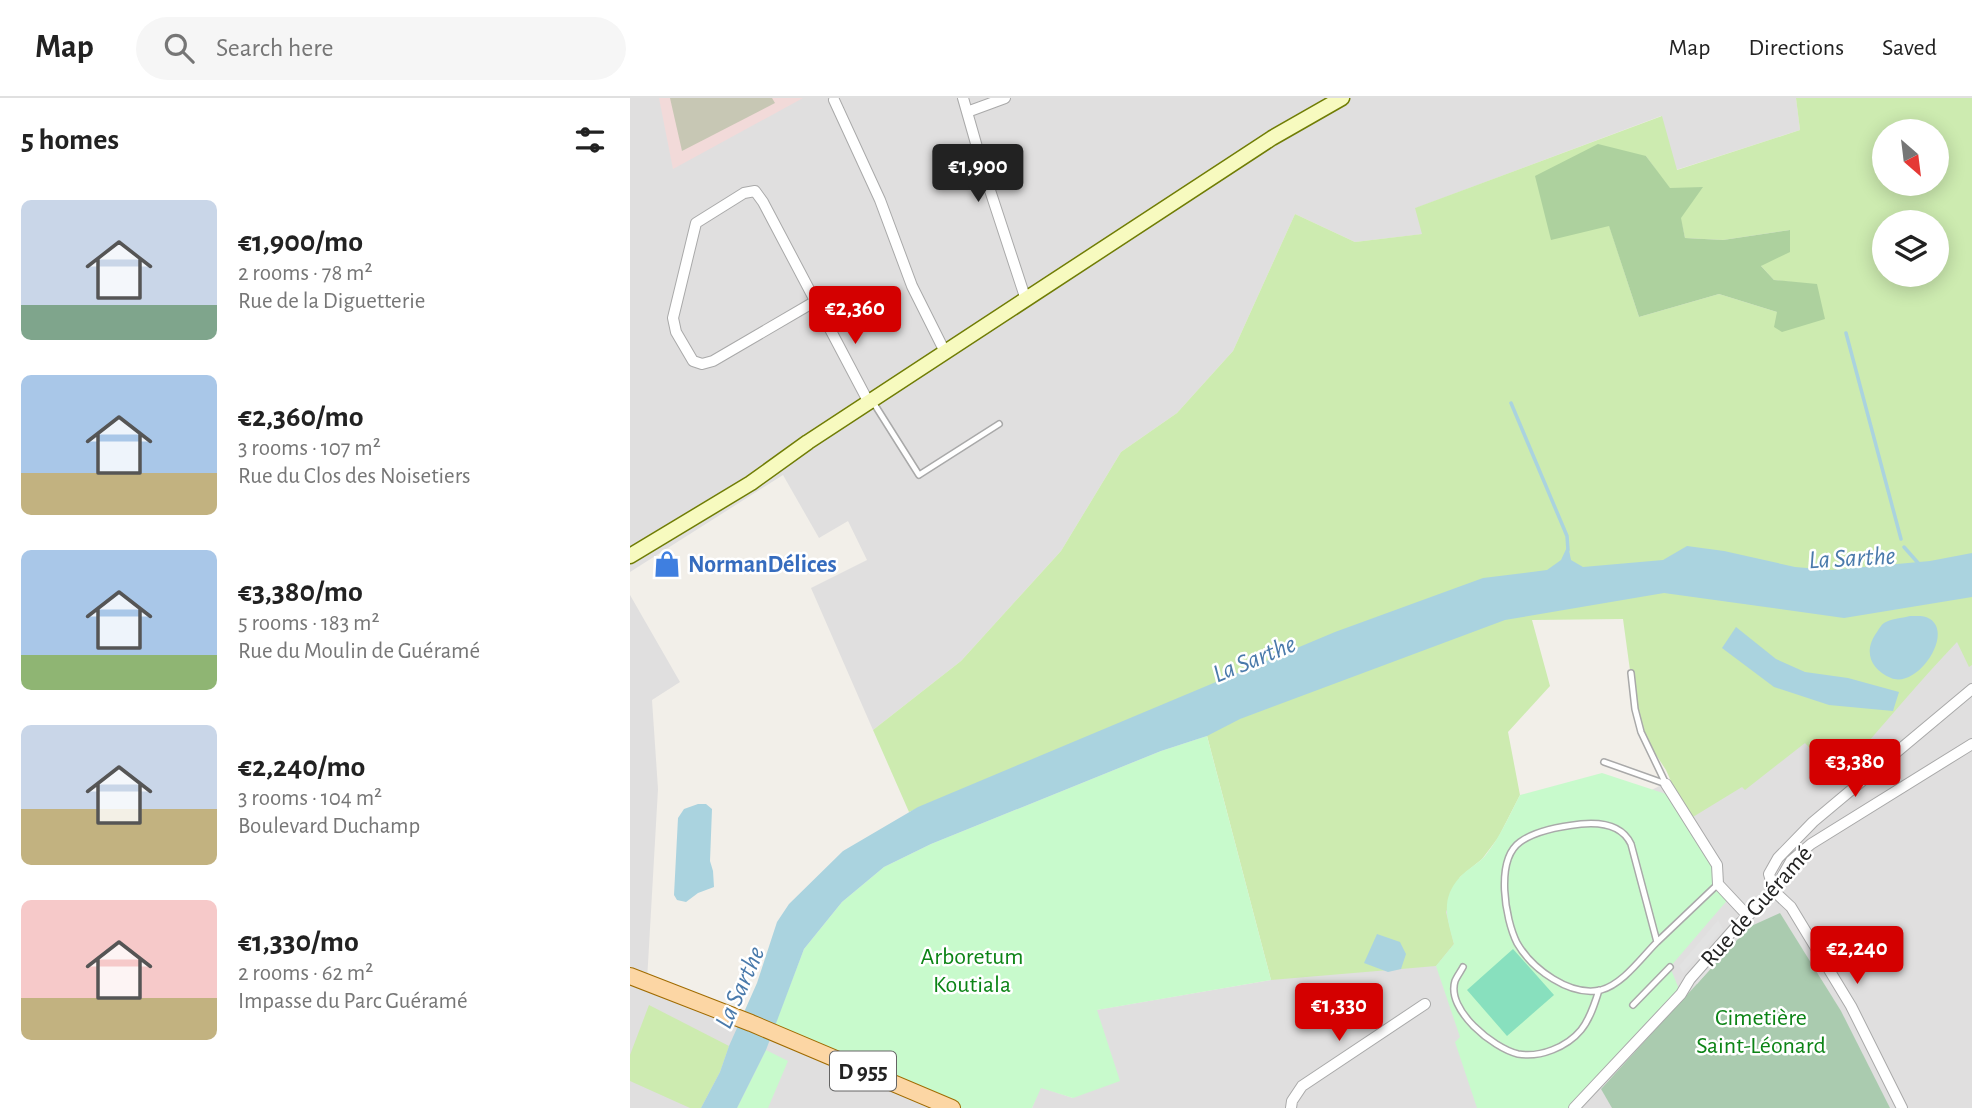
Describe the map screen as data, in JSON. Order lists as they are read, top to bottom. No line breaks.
{"streets":{"main road":["D 955"],"street":["Rue de Guéramé"]},"water":["La Sarthe"],"parks":["Arboretum Koutiala","Cimetière Saint-Léonard"],"places":{"shop":["NormanDélices"]},"north":"bottom right","page":{"header":"Map","search":"Search here","nav":["Map","Directions","Saved"],"heading":"5 homes","price":["€1,900","€2,360","€3,380","€2,240","€1,330"],"list":[{"name":"€1,900/mo","note":"2 rooms · 78 m² · Rue de la Diguetterie"},{"name":"€2,360/mo","note":"3 rooms · 107 m² · Rue du Clos des Noisetiers"},{"name":"€3,380/mo","note":"5 rooms · 183 m² · Rue du Moulin de Guéramé"},{"name":"€2,240/mo","note":"3 rooms · 104 m² · Boulevard Duchamp"},{"name":"€1,330/mo","note":"2 rooms · 62 m² · Impasse du Parc Guéramé"}]}}
